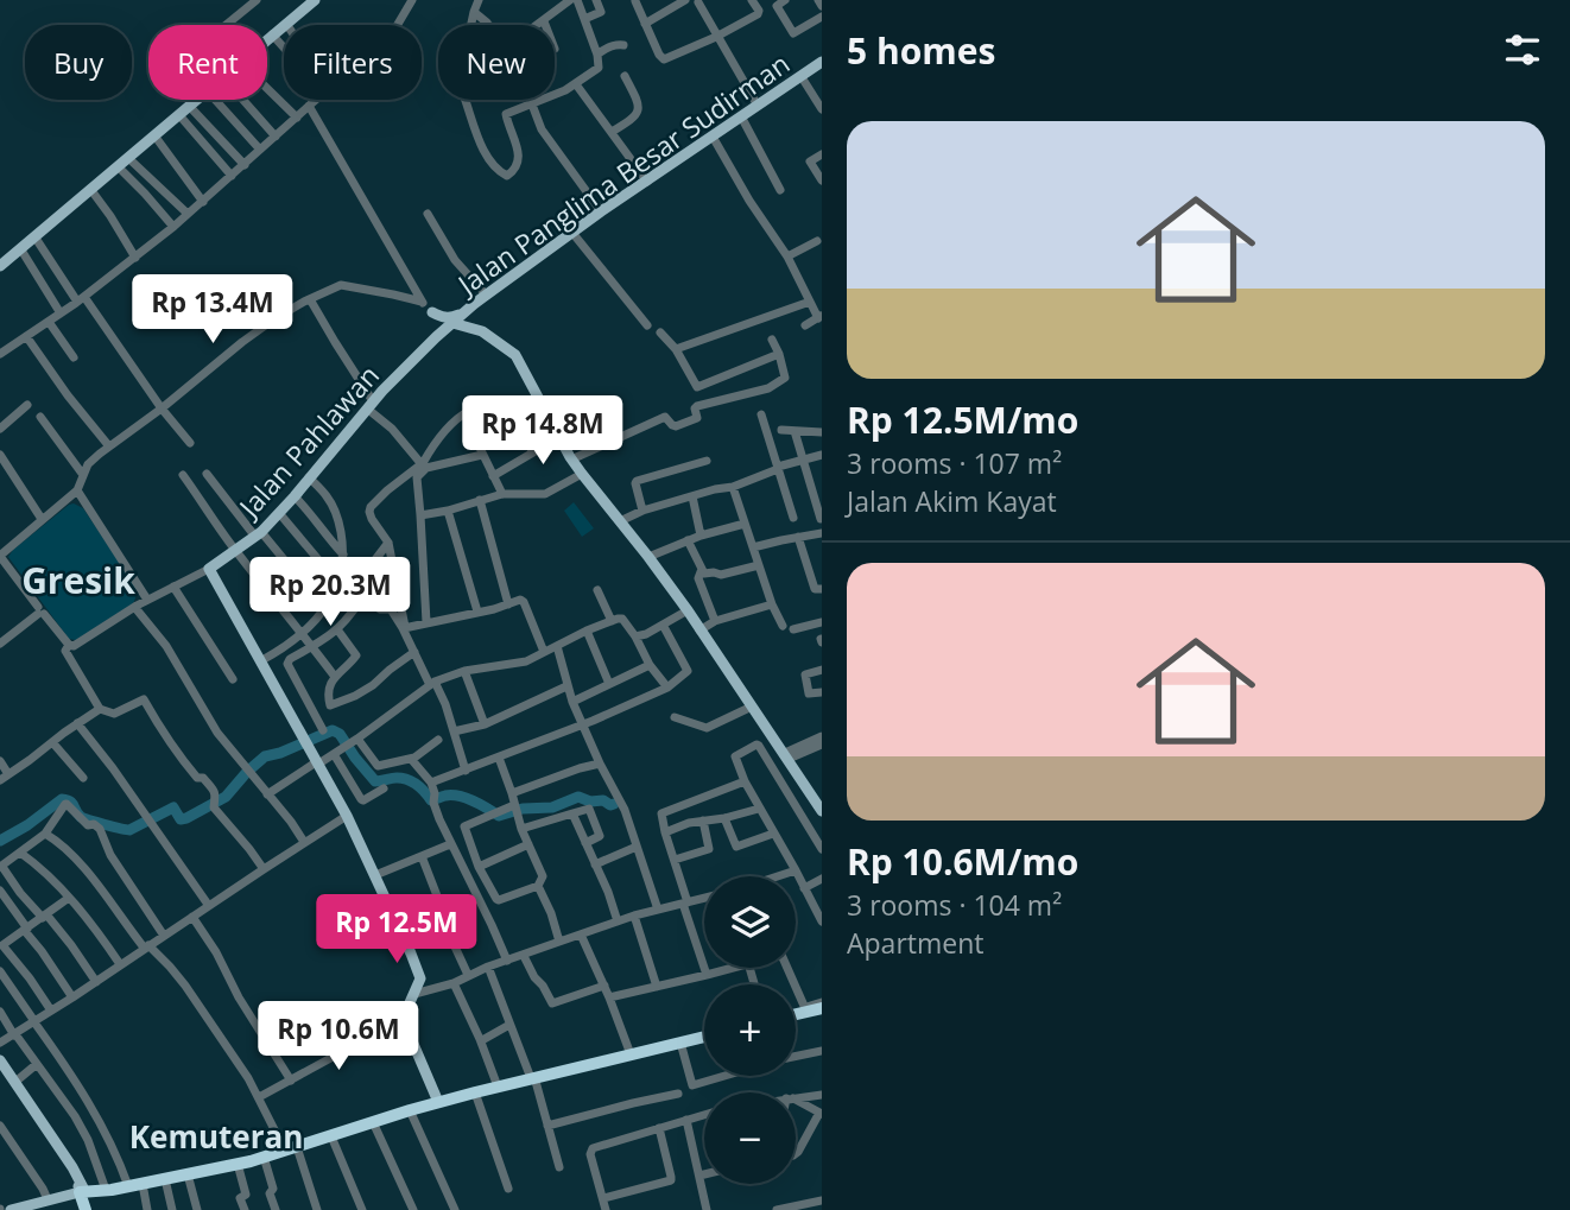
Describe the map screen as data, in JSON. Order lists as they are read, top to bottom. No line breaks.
{"streets":{"main road":["Jalan Panglima Besar Sudirman","Jalan Pahlawan"]},"crossings":[["Jalan Panglima Besar Sudirman","Jalan Pahlawan"]],"districts":["Gresik","Kemuteran"],"page":{"heading":"5 homes","chip":["Buy","Rent","Filters","New"],"list":[{"name":"Rp 12.5M/mo","note":"3 rooms · 107 m² · Jalan Akim Kayat"},{"name":"Rp 10.6M/mo","note":"3 rooms · 104 m² · Apartment"}],"price":["Rp 13.4M","Rp 14.8M","Rp 20.3M","Rp 12.5M","Rp 10.6M"],"map_buttons":["+","−"]}}
